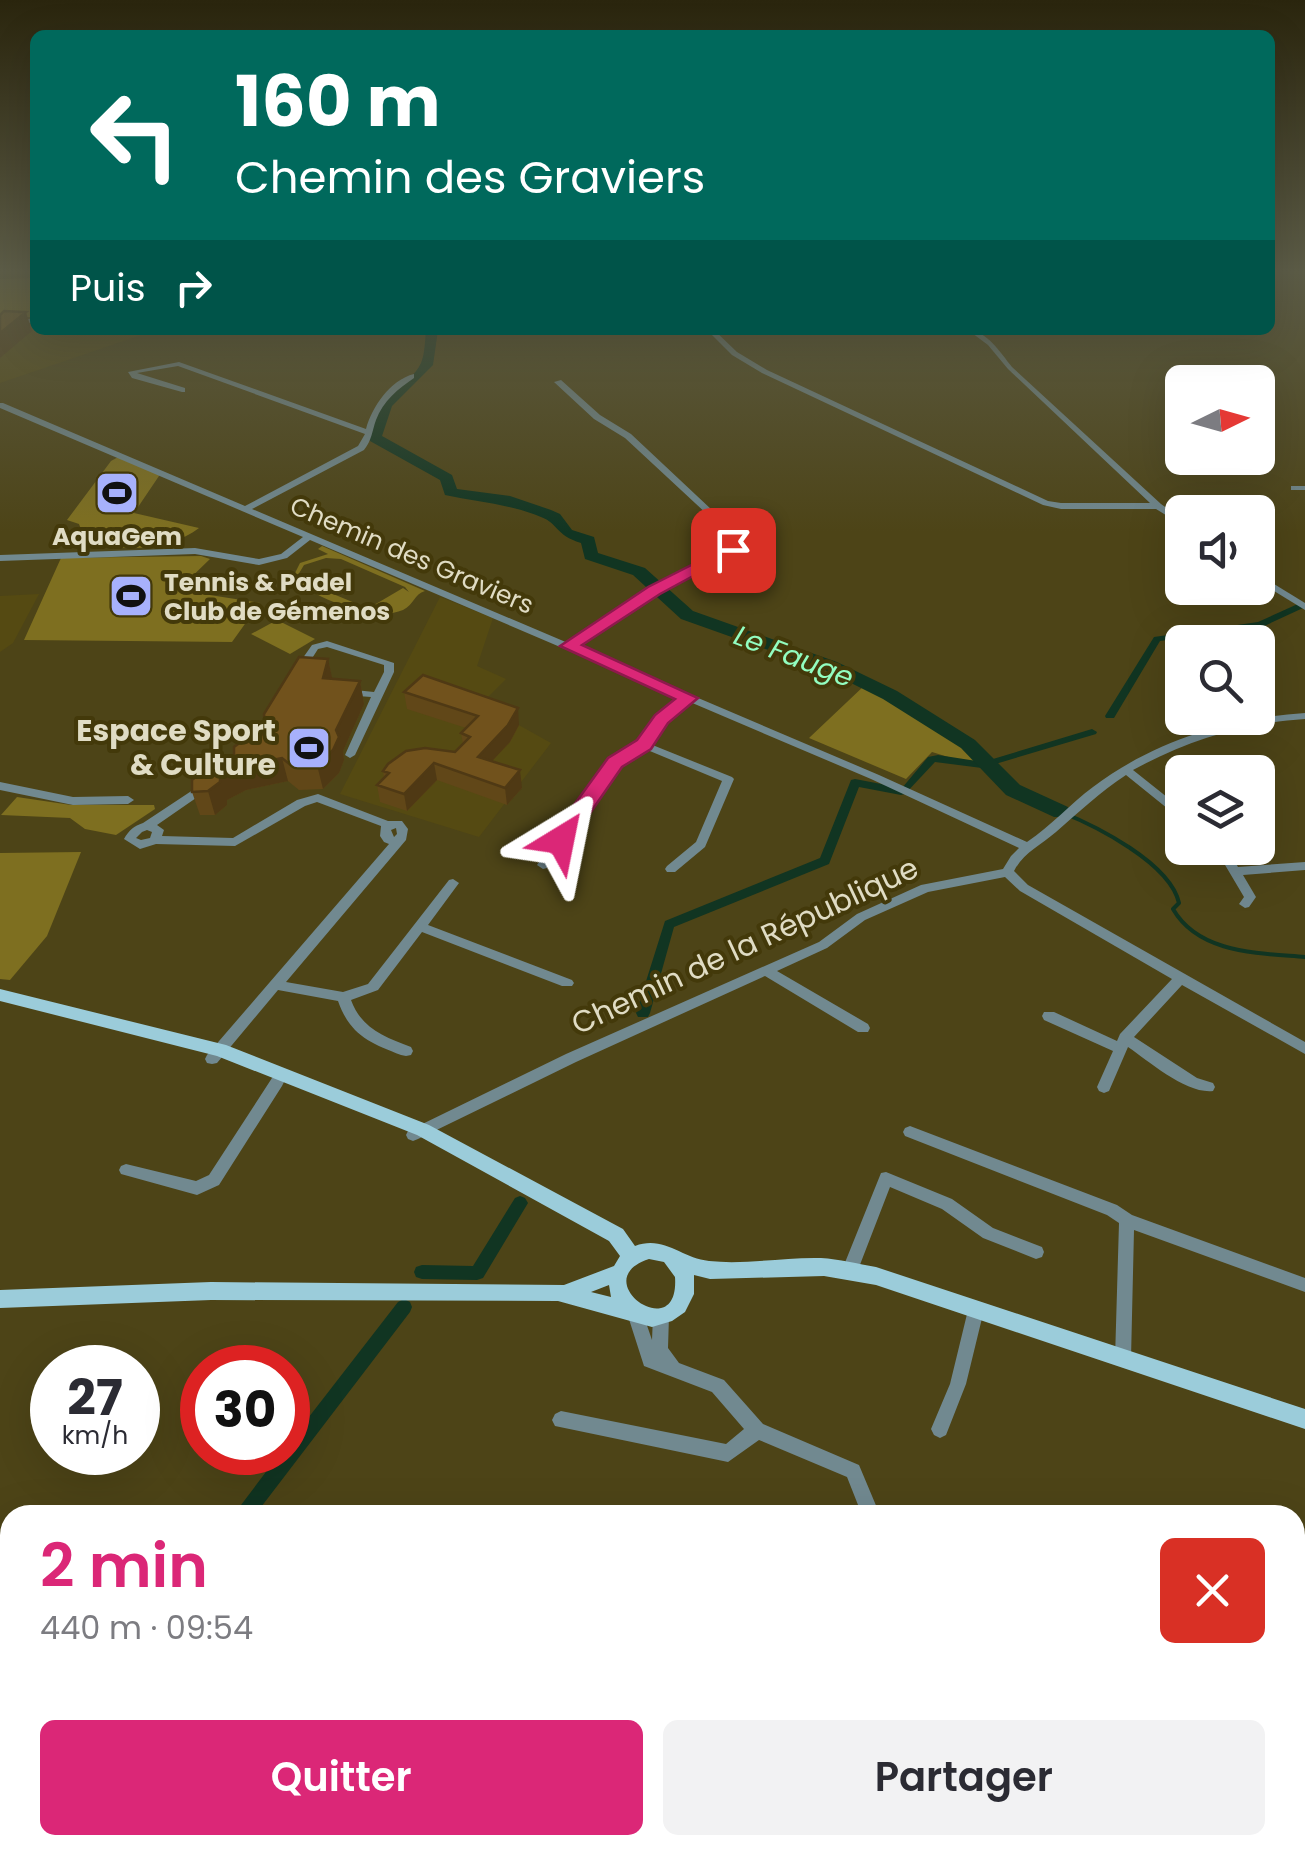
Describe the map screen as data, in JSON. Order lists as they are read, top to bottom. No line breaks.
{"streets":{"street":["Chemin des Graviers","Chemin de la République"]},"water":["Le Fauge"],"places":{"sports":["AquaGem","Tennis & Padel Club de Gémenos","Espace Sport & Culture"]},"north":"right","page":{"turn":["160 m","Chemin des Graviers"],"then":"Puis","speed":"27 km/h","limit":"30","heading":["2 min","440 m · 09:54"],"buttons":["Quitter","Partager"]}}
